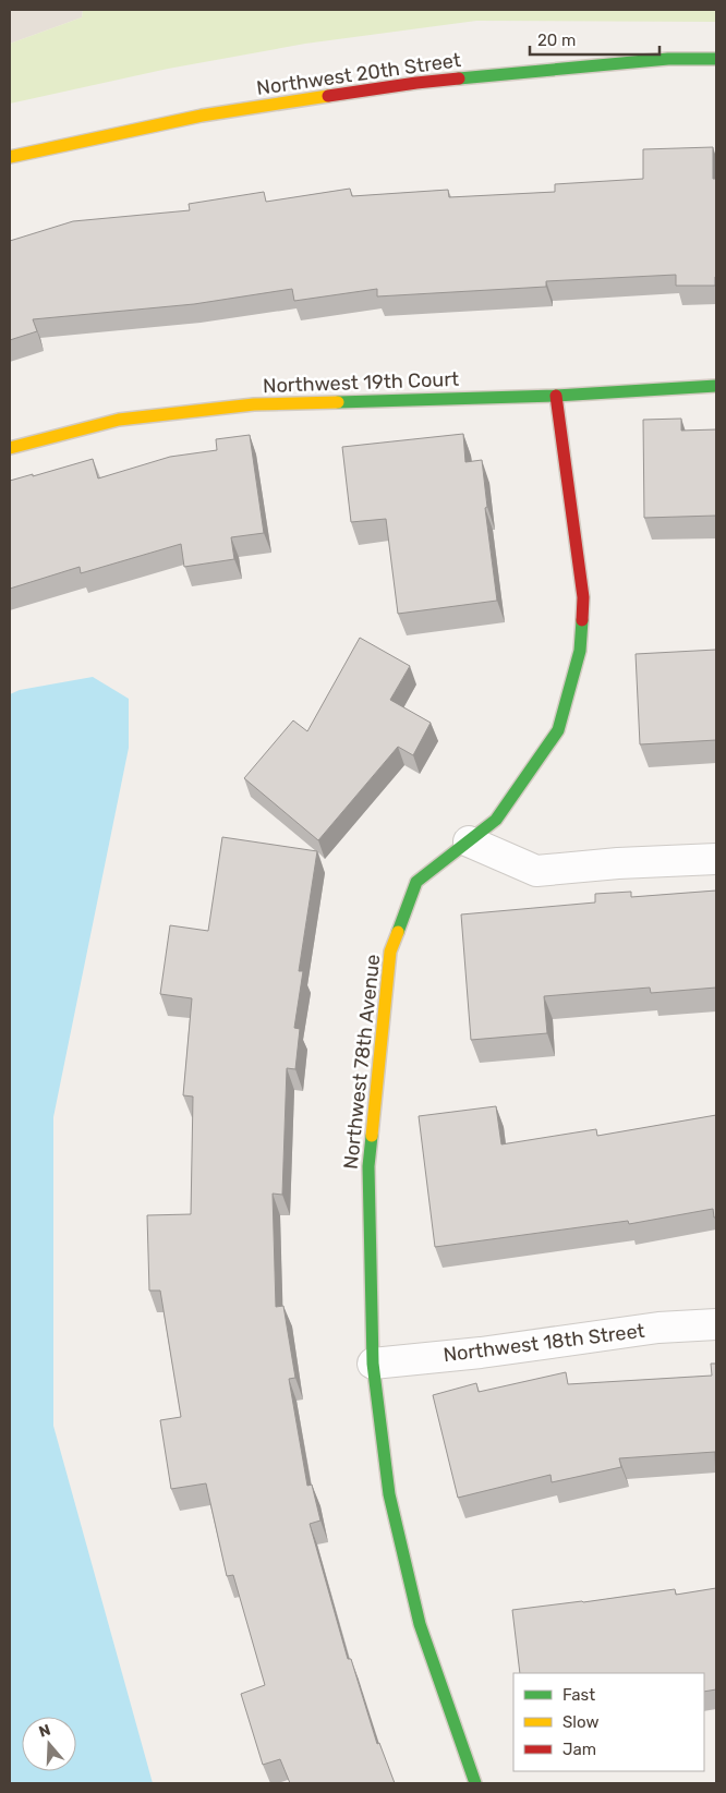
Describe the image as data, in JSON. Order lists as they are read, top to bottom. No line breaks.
{"streets":{"street":["Northwest 20th Street","Northwest 19th Court","Northwest 78th Avenue","Northwest 18th Street"]},"crossings":[["Northwest 19th Court","Northwest 78th Avenue"],["Northwest 78th Avenue","Northwest 18th Street"]],"legend":["Fast","Slow","Jam"],"scale_bar":"20 m","north":"top"}
